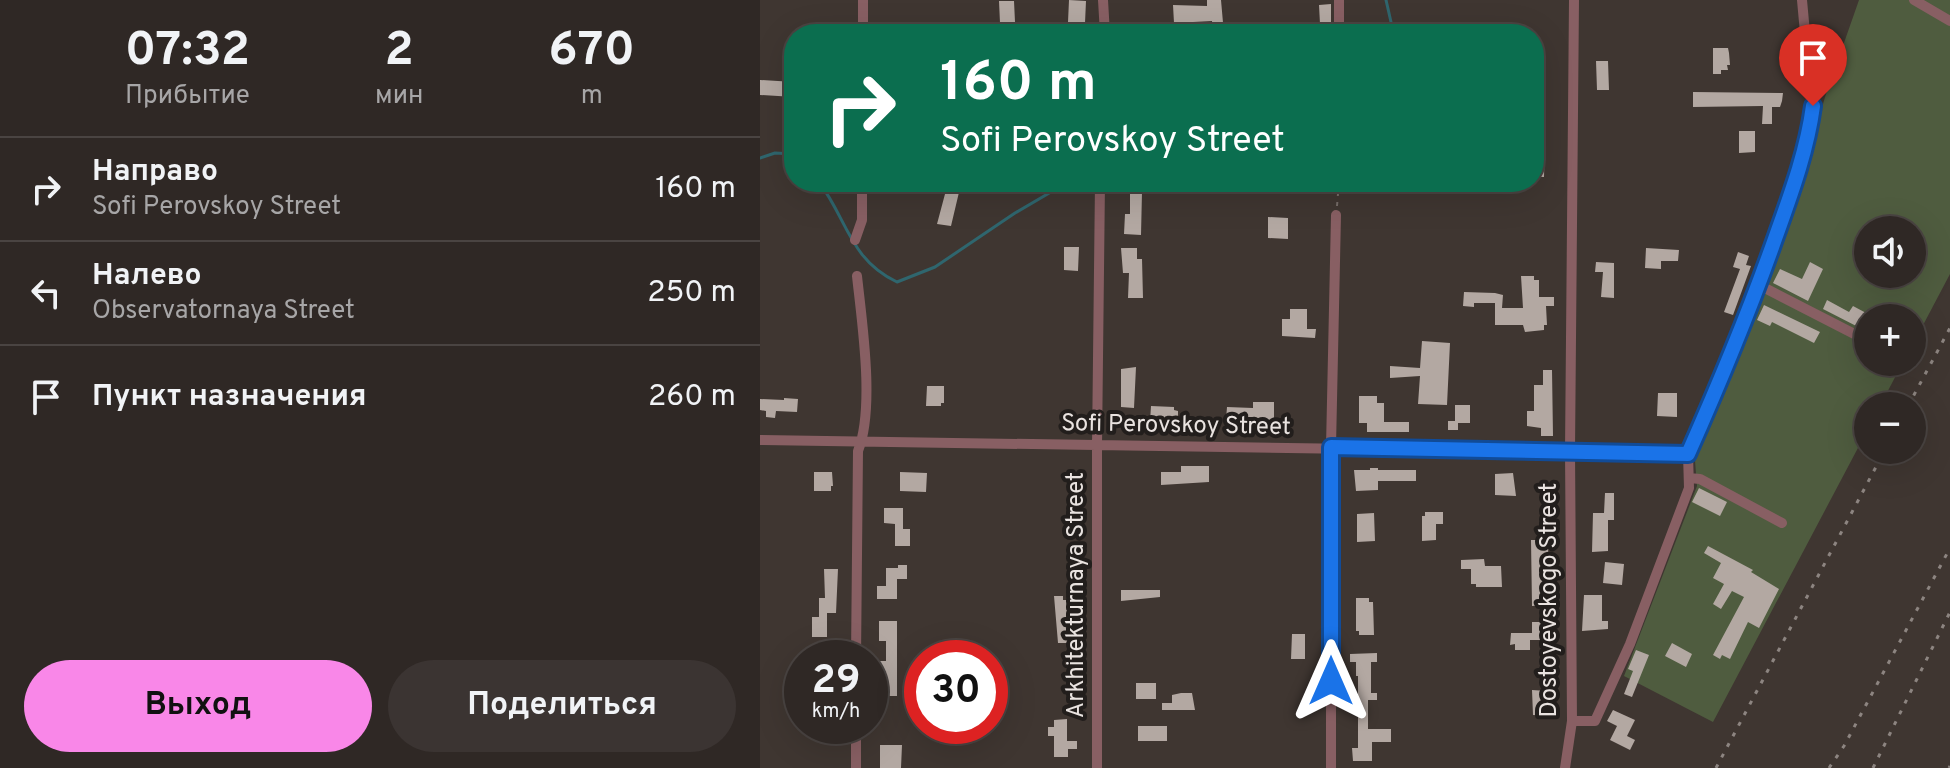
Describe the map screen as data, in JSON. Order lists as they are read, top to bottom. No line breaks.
{"streets":{"street":["Sofi Perovskoy Street","Arkhitekturnaya Street","Dostoyevskogo Street"]},"crossings":[["Sofi Perovskoy Street","Arkhitekturnaya Street"],["Sofi Perovskoy Street","Dostoyevskogo Street"]],"page":{"eta":["07:32","Прибытие","2","мин","670","m"],"turn":["160 m","Sofi Perovskoy Street"],"list":[{"name":"Направо","note":"Sofi Perovskoy Street","value":"160 m"},{"name":"Налево","note":"Observatornaya Street","value":"250 m"},{"name":"Пункт назначения","value":"260 m"}],"map_buttons":["+","−"],"speed":"29 km/h","limit":"30","buttons":["Выход","Поделиться"]}}
